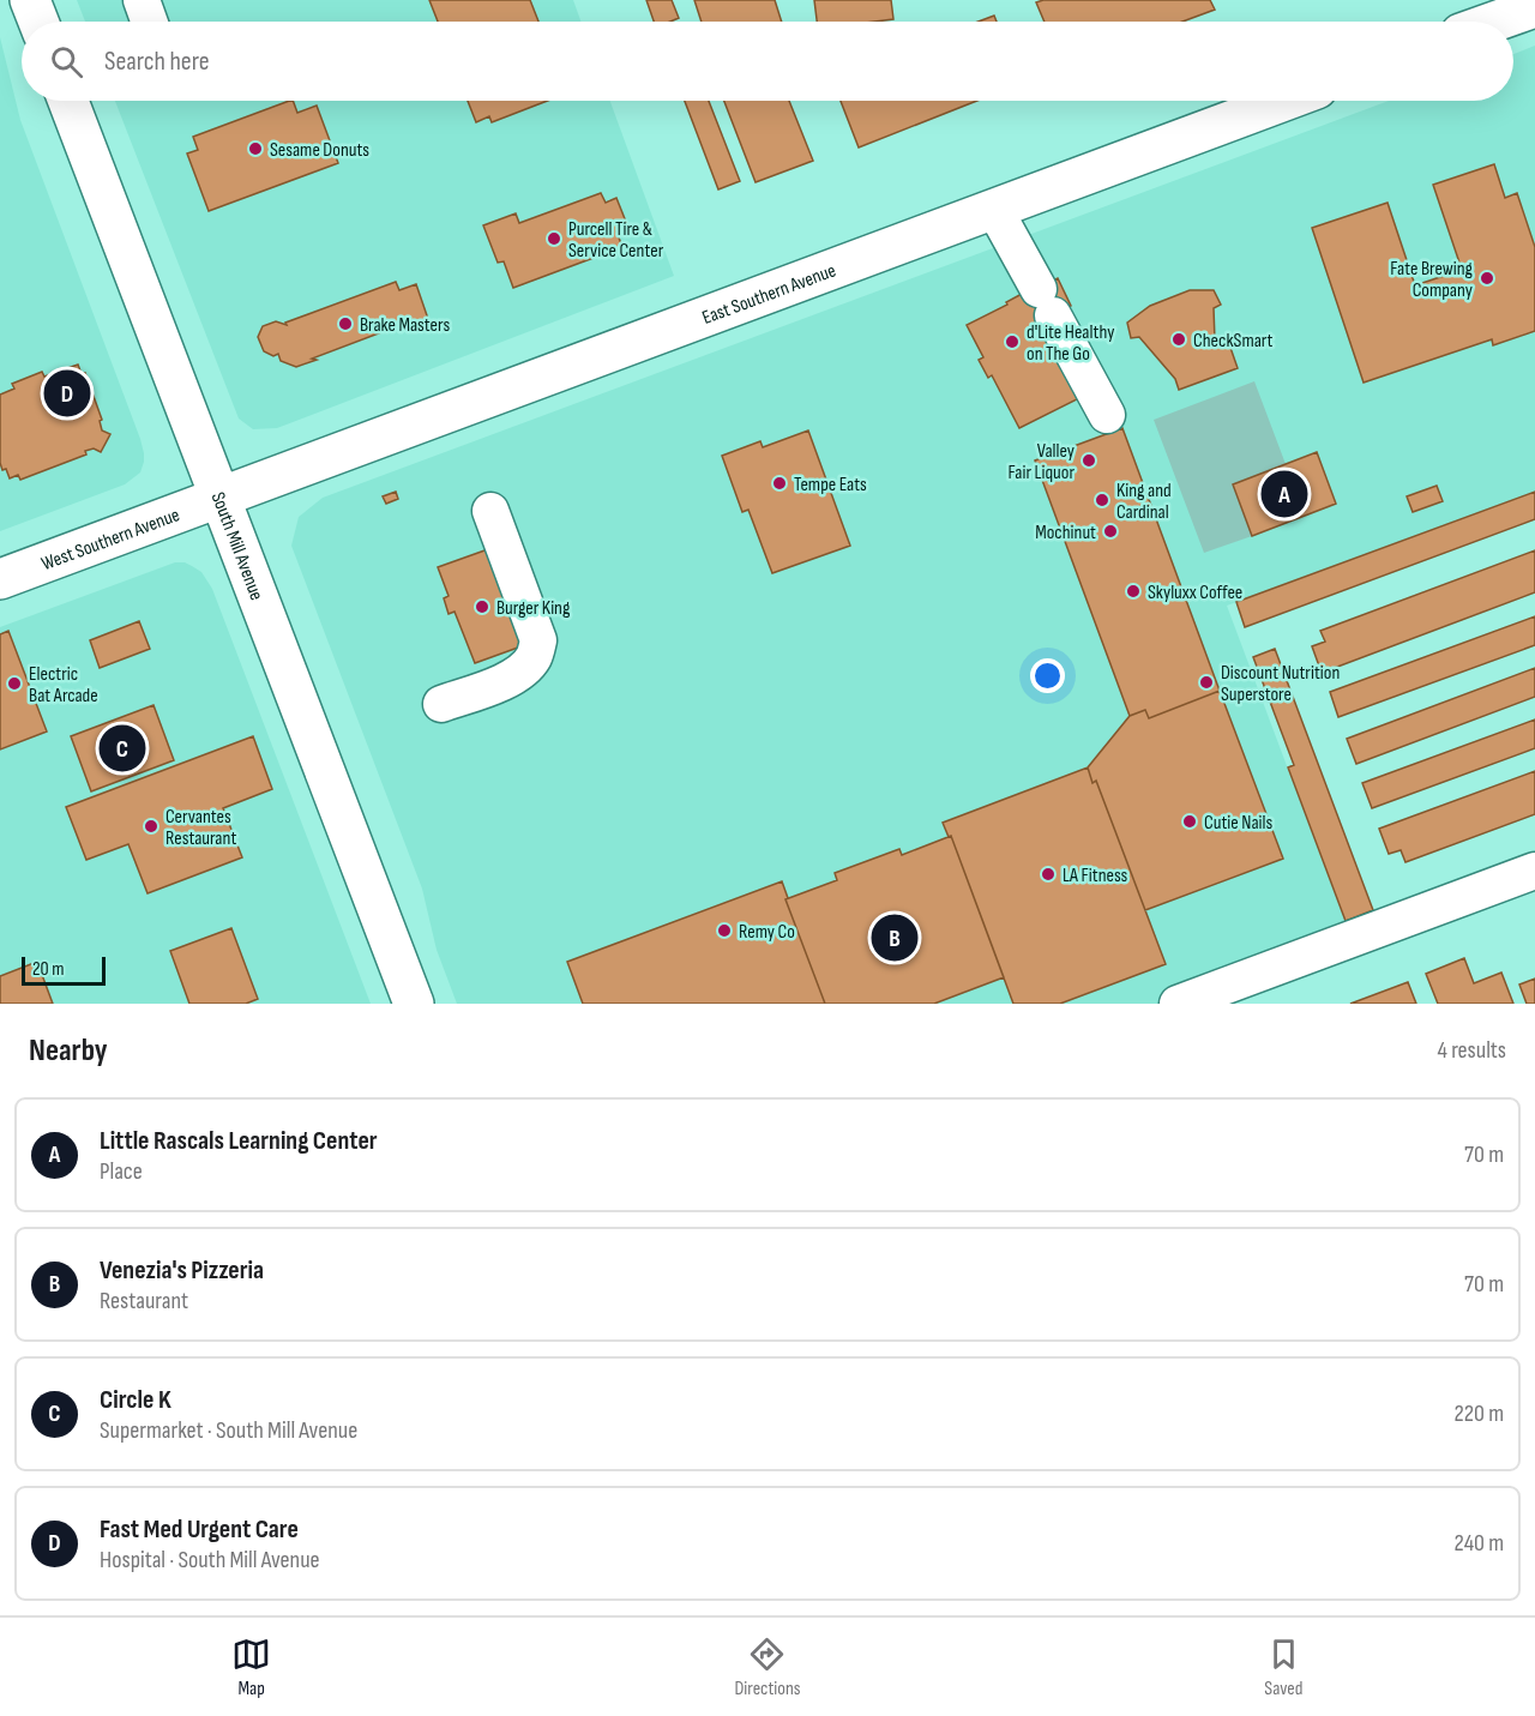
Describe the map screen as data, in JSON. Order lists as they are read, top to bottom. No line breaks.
{"streets":{"main road":["East Southern Avenue","West Southern Avenue","South Mill Avenue"]},"crossings":[["East Southern Avenue","West Southern Avenue"],["East Southern Avenue","South Mill Avenue"],["West Southern Avenue","South Mill Avenue"]],"places":["Sesame Donuts","Purcell Tire & Service Center","Fate Brewing Company","Brake Masters","CheckSmart","d'Lite Healthy on The Go","Valley Fair Liquor","Tempe Eats","King and Cardinal","Mochinut","Skyluxx Coffee","Burger King","Discount Nutrition Superstore","Electric Bat Arcade","Cutie Nails","Cervantes Restaurant","LA Fitness","Remy Co"],"scale_bar":"20 m","page":{"search":"Search here","pins":["D","A","C","B"],"scale":"20 m","heading":["Nearby","4 results"],"list":[{"mark":"A","name":"Little Rascals Learning Center","note":"Place","value":"70 m"},{"mark":"B","name":"Venezia's Pizzeria","note":"Restaurant","value":"70 m"},{"mark":"C","name":"Circle K","note":"Supermarket · South Mill Avenue","value":"220 m"},{"mark":"D","name":"Fast Med Urgent Care","note":"Hospital · South Mill Avenue","value":"240 m"}],"nav":["Map","Directions","Saved"]}}
